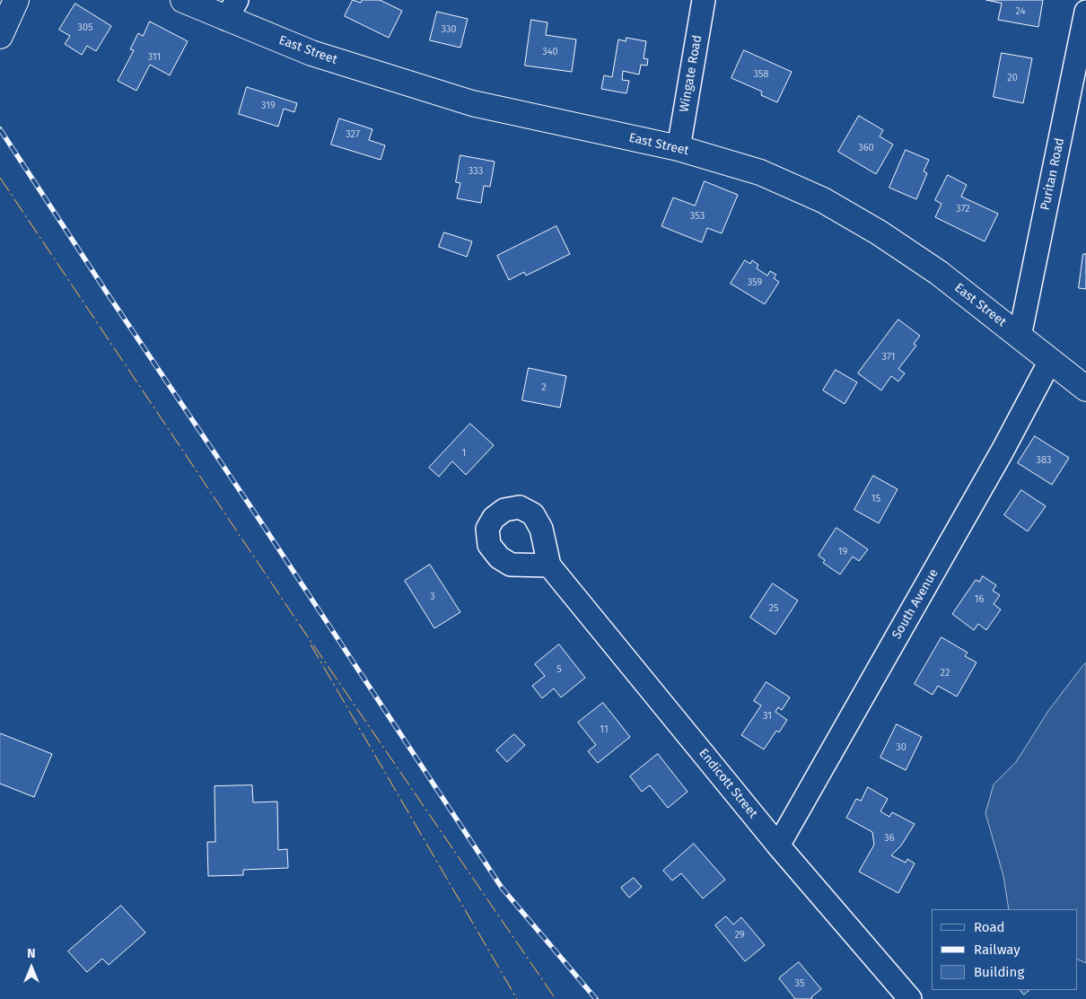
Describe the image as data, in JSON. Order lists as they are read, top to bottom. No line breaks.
{"streets":{"street":["East Street","Wingate Road","Puritan Road","South Avenue","Endicott Street"]},"crossings":[["East Street","Wingate Road"],["East Street","Puritan Road"],["East Street","South Avenue"],["South Avenue","Endicott Street"]],"house_numbers":["24","305","330","340","311","358","20","319","327","360","333","372","353","359","371","2","1","383","15","19","3","16","25","5","22","31","11","30","36","29","35"],"legend":["Road","Railway","Building"],"north":"top"}
